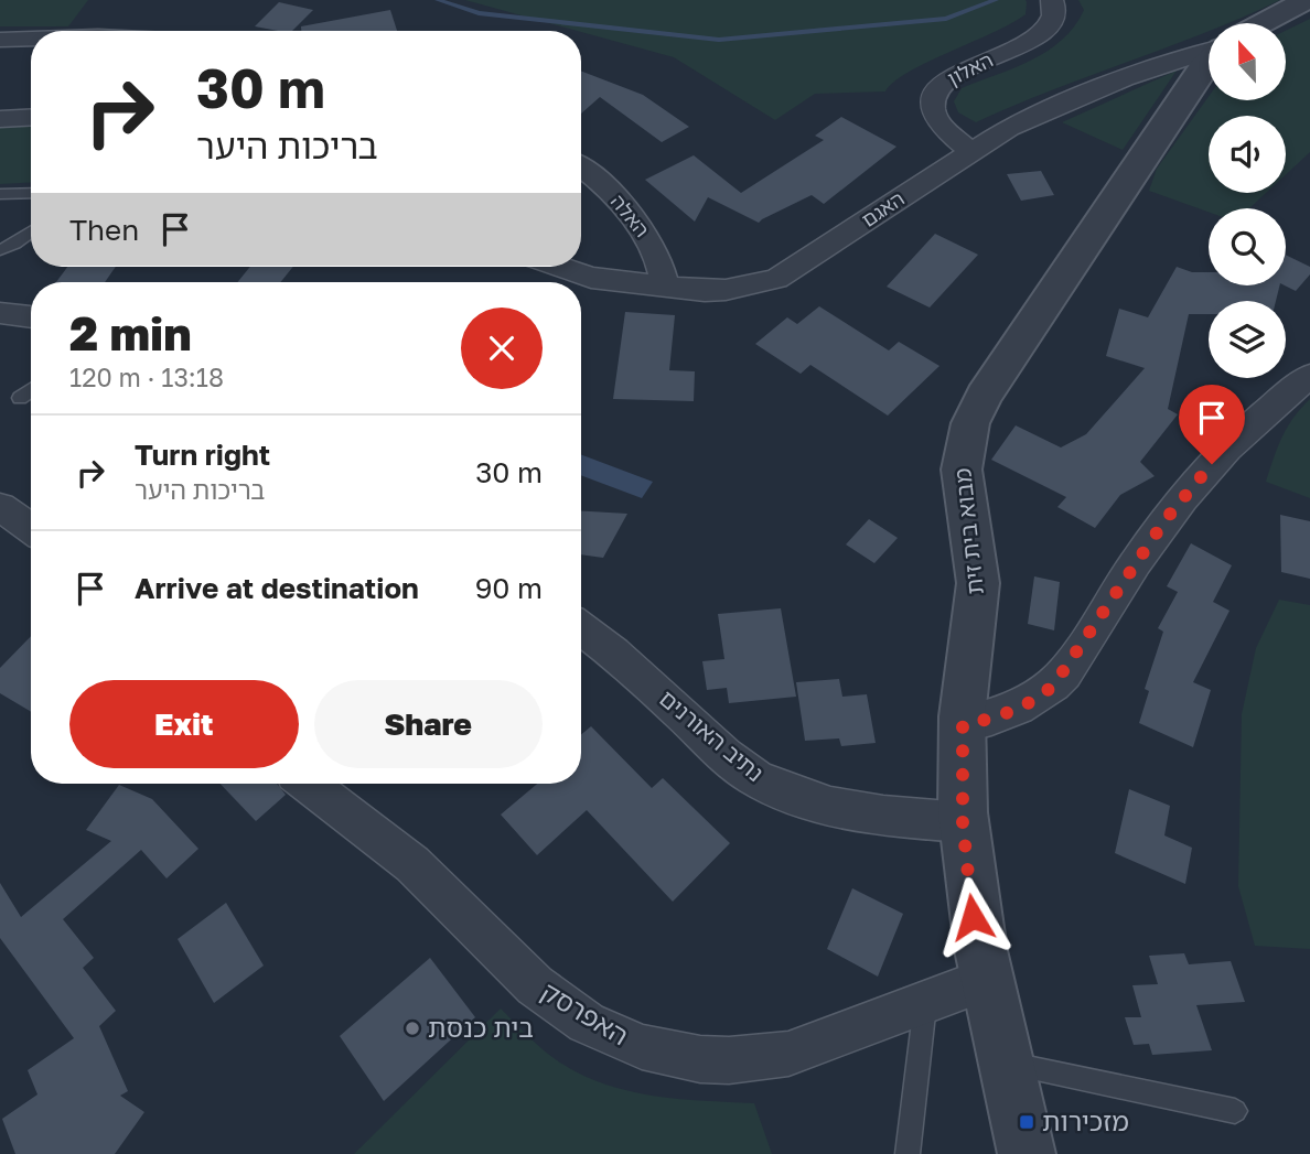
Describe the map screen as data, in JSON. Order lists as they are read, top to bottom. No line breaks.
{"streets":{"street":["האלון","האגם","האלה","מבוא בית זית","נתיב האורנים","האפרסק"]},"crossings":[["האלון","האגם"],["האגם","האלה"],["מבוא בית זית","נתיב האורנים"],["מבוא בית זית","האפרסק"]],"places":{"other":["בית כנסת"],"transit":["מזכירות"]},"north":"top","page":{"turn":["30 m","בריכות היער"],"then":"Then","heading":["2 min","120 m · 13:18"],"list":[{"name":"Turn right","note":"בריכות היער","value":"30 m"},{"name":"Arrive at destination","value":"90 m"}],"buttons":["Exit","Share"]}}
